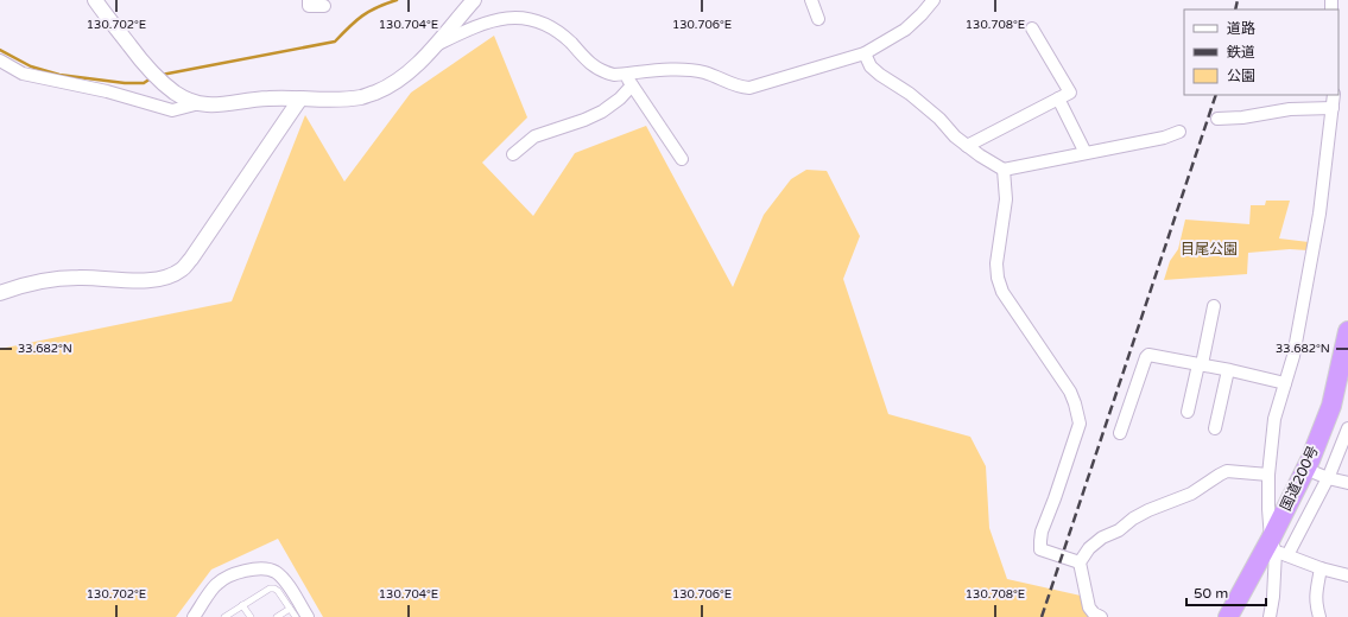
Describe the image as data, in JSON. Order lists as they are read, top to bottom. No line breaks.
{"streets":{"highway":["国道200号"]},"parks":["目尾公園"],"legend":["道路","鉄道","公園"],"scale_bar":"50 m","coordinates":["130.702°E","130.704°E","130.706°E","130.708°E","33.682°N"]}
